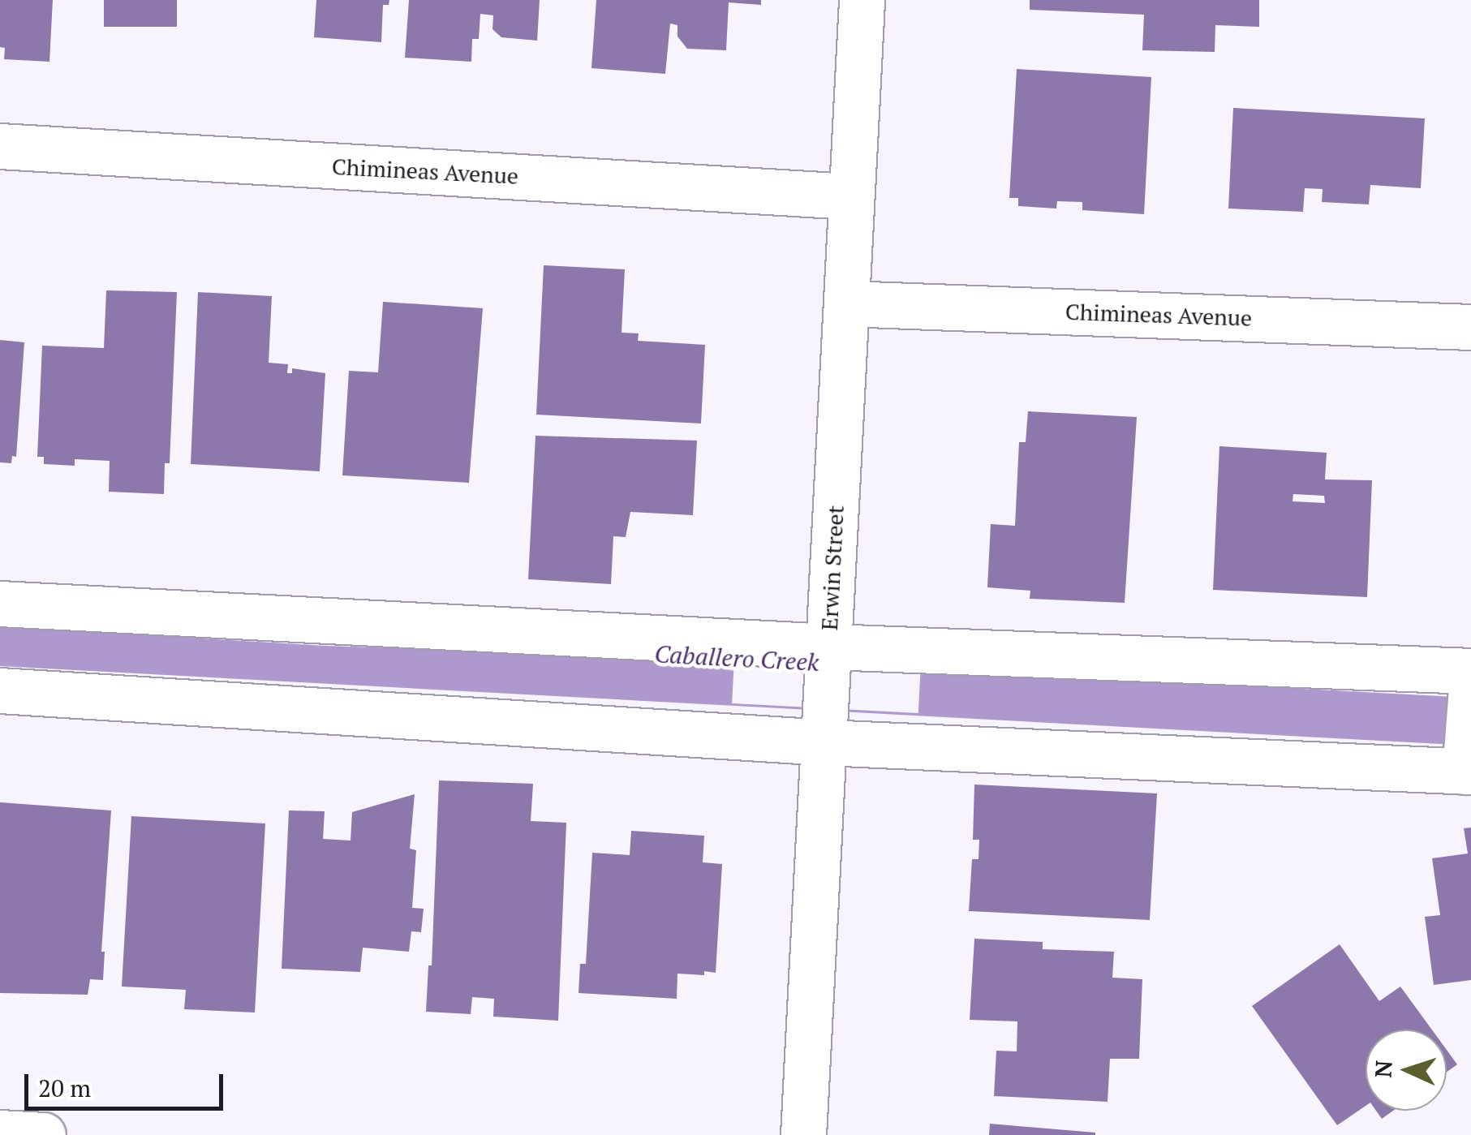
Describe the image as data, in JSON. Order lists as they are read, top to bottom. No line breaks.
{"streets":{"street":["Chimineas Avenue","Erwin Street"]},"crossings":[["Chimineas Avenue","Erwin Street"]],"water":["Caballero Creek"],"scale_bar":"20 m","north":"left"}
